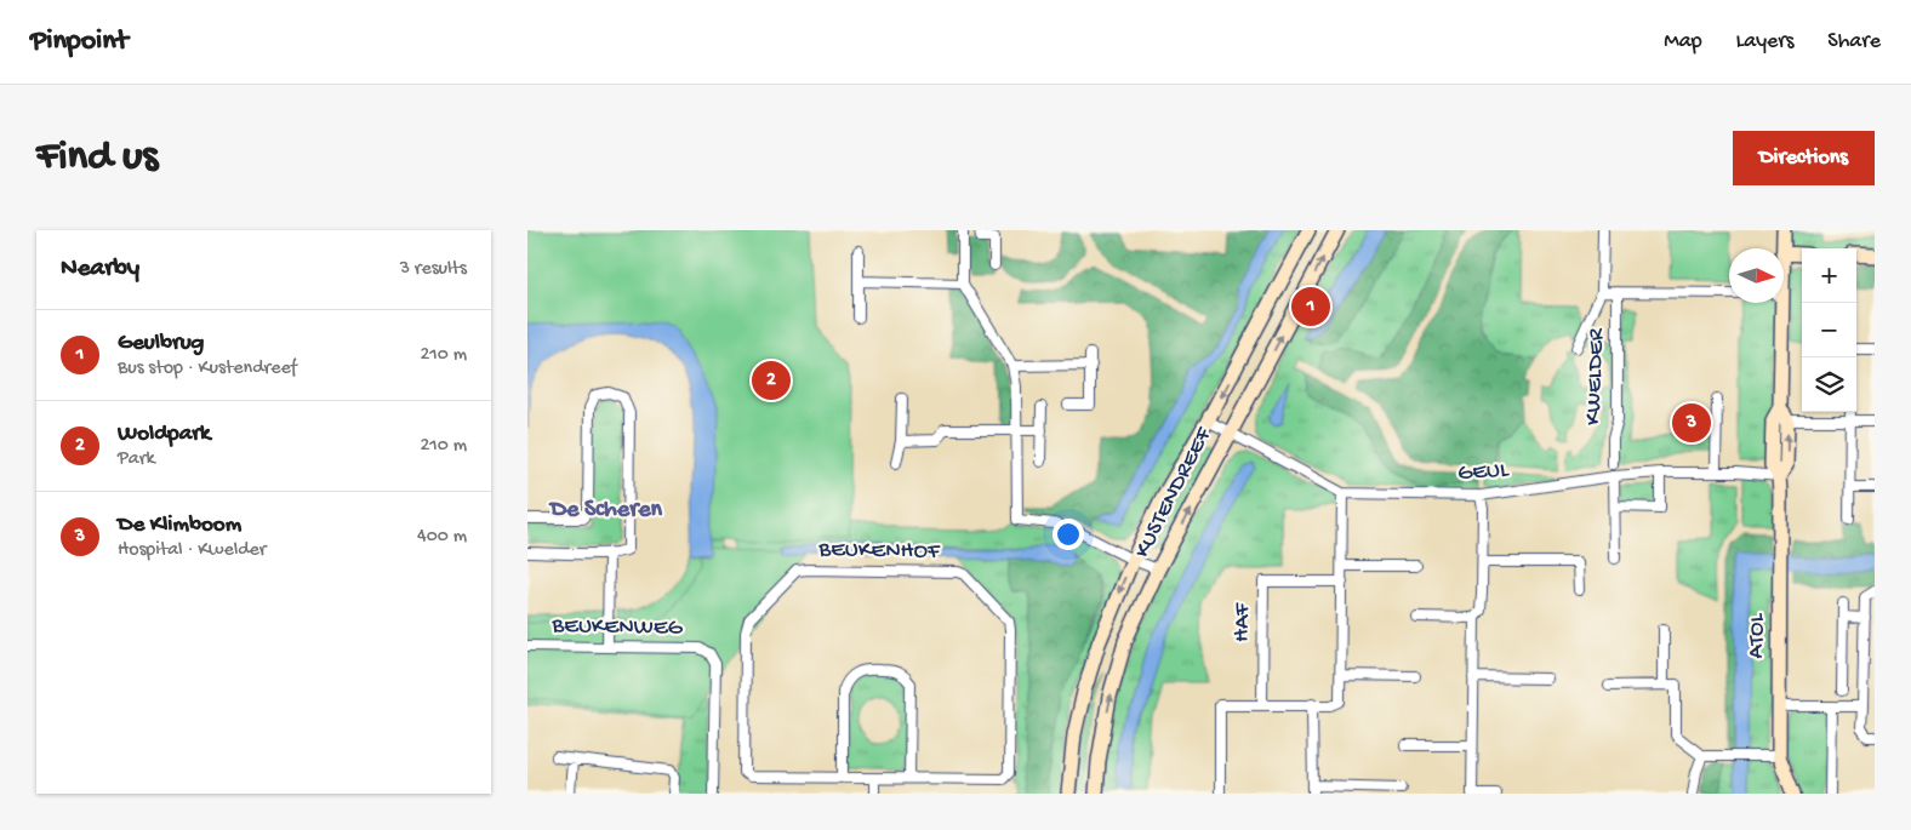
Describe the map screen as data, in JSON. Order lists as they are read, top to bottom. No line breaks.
{"streets":{"main road":["KUSTENDREEF","ATOL"],"street":["KWELDER","GEUL","BEUKENHOF","HAF","BEUKENWEG"]},"crossings":[["GEUL","KUSTENDREEF"],["GEUL","ATOL"]],"districts":["De Scheren"],"north":"right","page":{"header":"Pinpoint","nav":["Map","Layers","Share"],"buttons":"Directions","title":"Find us","heading":["Nearby","3 results"],"map_buttons":["+","−"],"pins":["1","2","3"],"list":[{"mark":"1","name":"Geulbrug","note":"Bus stop · Kustendreef","value":"210 m"},{"mark":"2","name":"Woldpark","note":"Park","value":"210 m"},{"mark":"3","name":"De Klimboom","note":"Hospital · Kwelder","value":"400 m"}]}}
